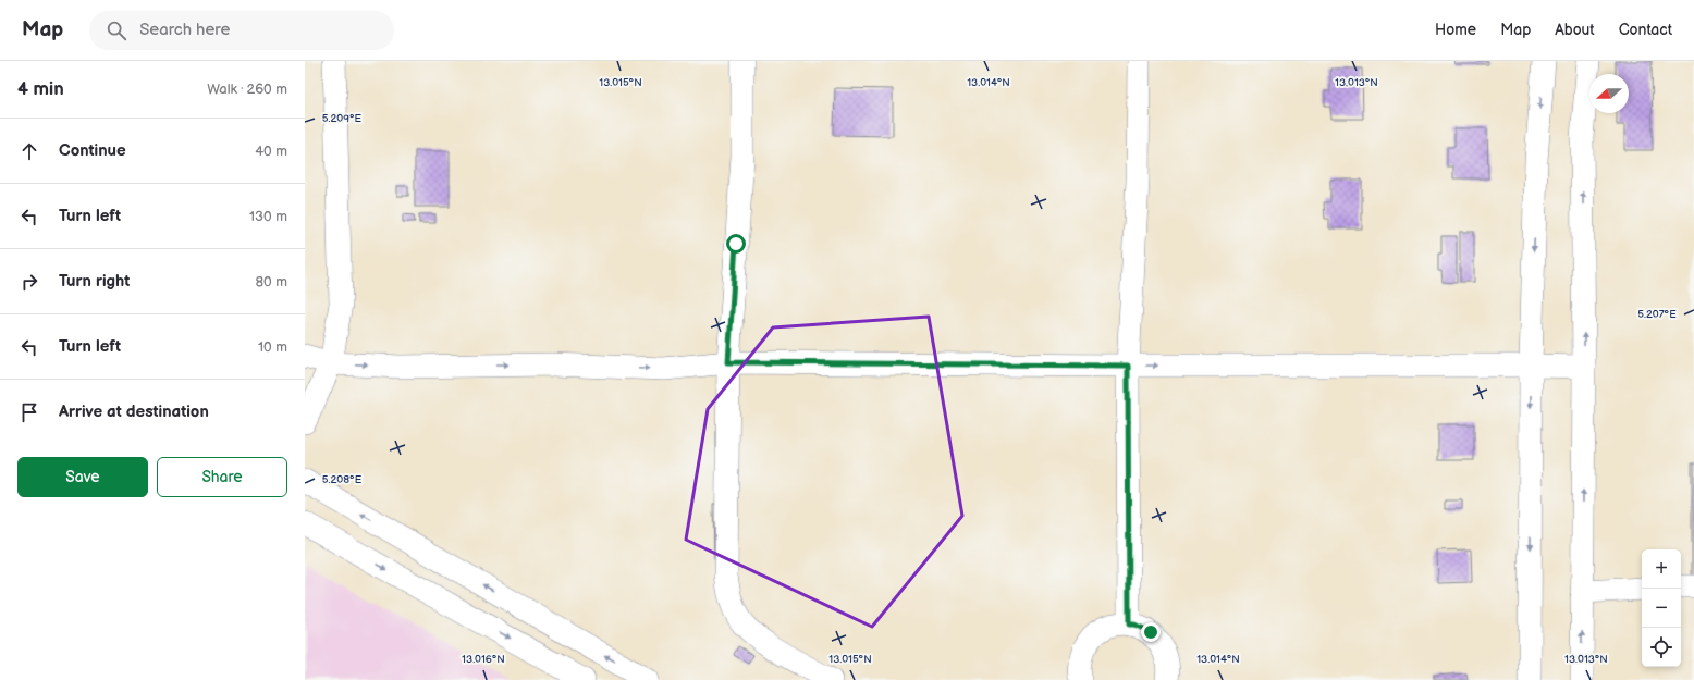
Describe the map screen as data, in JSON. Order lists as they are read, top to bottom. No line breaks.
{"north":"left","page":{"header":"Map","search":"Search here","nav":["Home","Map","About","Contact"],"heading":["4 min","Walk · 260 m"],"list":[["Continue","40 m"],["Turn left","130 m"],["Turn right","80 m"],["Turn left","10 m"],"Arrive at destination"],"buttons":["Save","Share"],"map_buttons":["+","−"]},"coordinates":["13.015°N","13.014°N","13.013°N","5.209°E","5.207°E","5.208°E","13.016°N"]}
